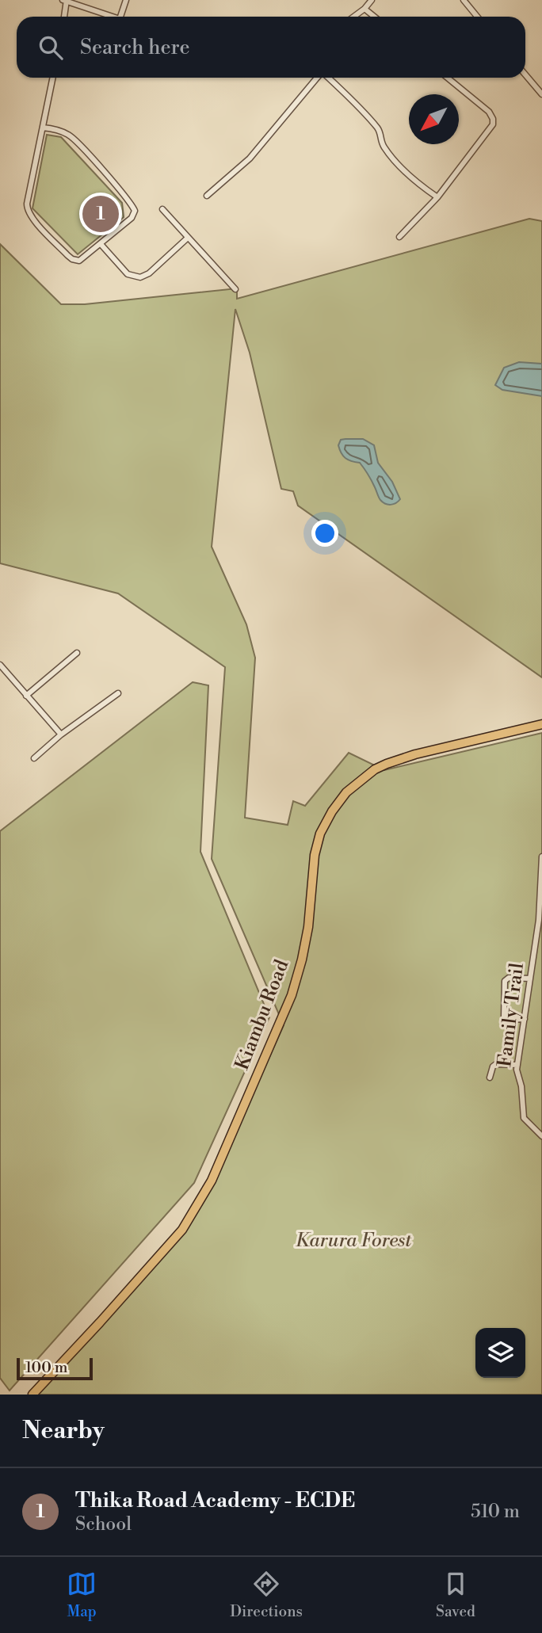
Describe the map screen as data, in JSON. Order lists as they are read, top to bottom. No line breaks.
{"streets":{"highway":["Kiambu Road"],"street":["Family Trail"]},"parks":["Karura Forest"],"scale_bar":"100 m","north":"bottom left","page":{"search":"Search here","pins":"1","scale":"100 m","heading":"Nearby","list":[{"mark":"1","name":"Thika Road Academy - ECDE","note":"School","value":"510 m"}],"nav":["Map","Directions","Saved"]}}
